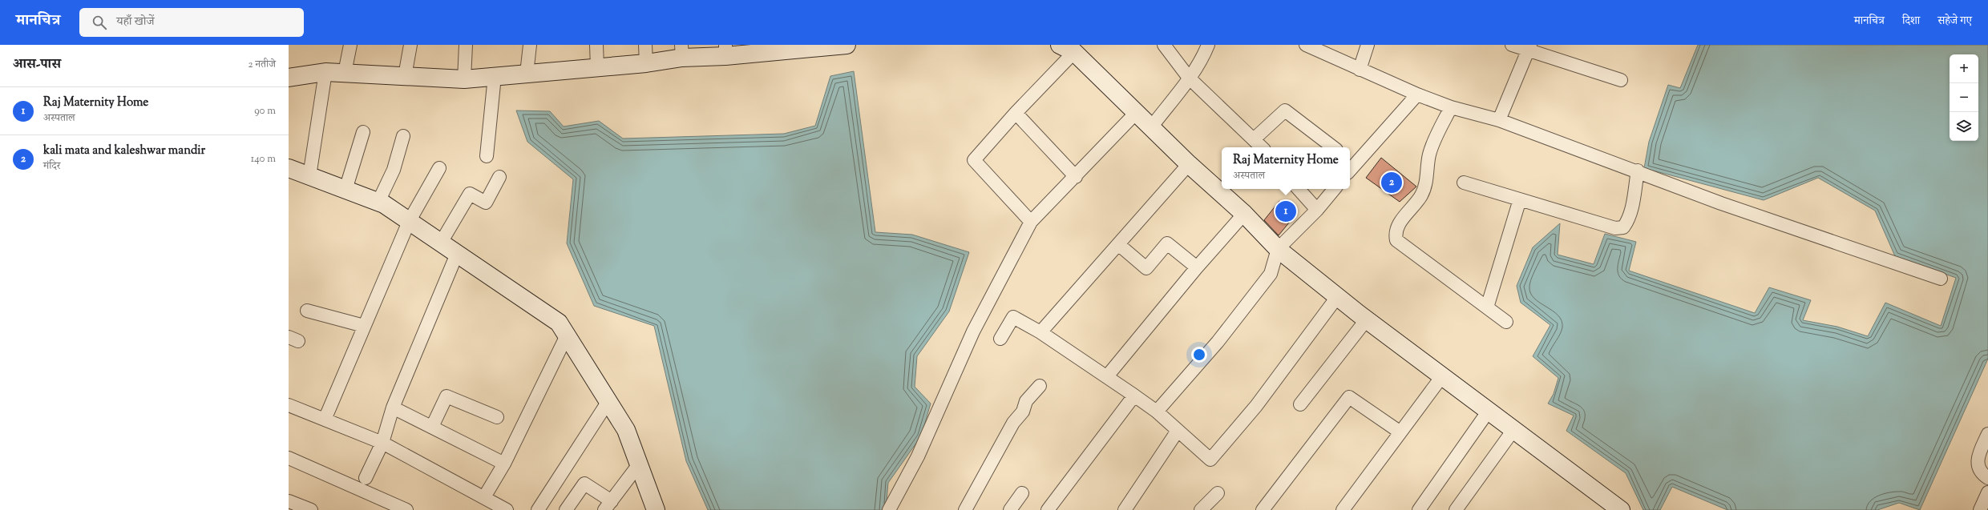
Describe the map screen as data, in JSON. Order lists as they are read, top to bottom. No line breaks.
{"page":{"header":"मानचित्र","search":"यहाँ खोजें","nav":["मानचित्र","दिशा","सहेजे गए"],"heading":["आस-पास","2 नतीजे"],"map_buttons":["+","−"],"list":[{"mark":"1","name":"Raj Maternity Home","note":"अस्पताल","value":"90 m"},{"mark":"2","name":"kali mata and kaleshwar mandir","note":"मंदिर","value":"140 m"}],"popup":["Raj Maternity Home","अस्पताल"],"pins":["2","1"]}}
